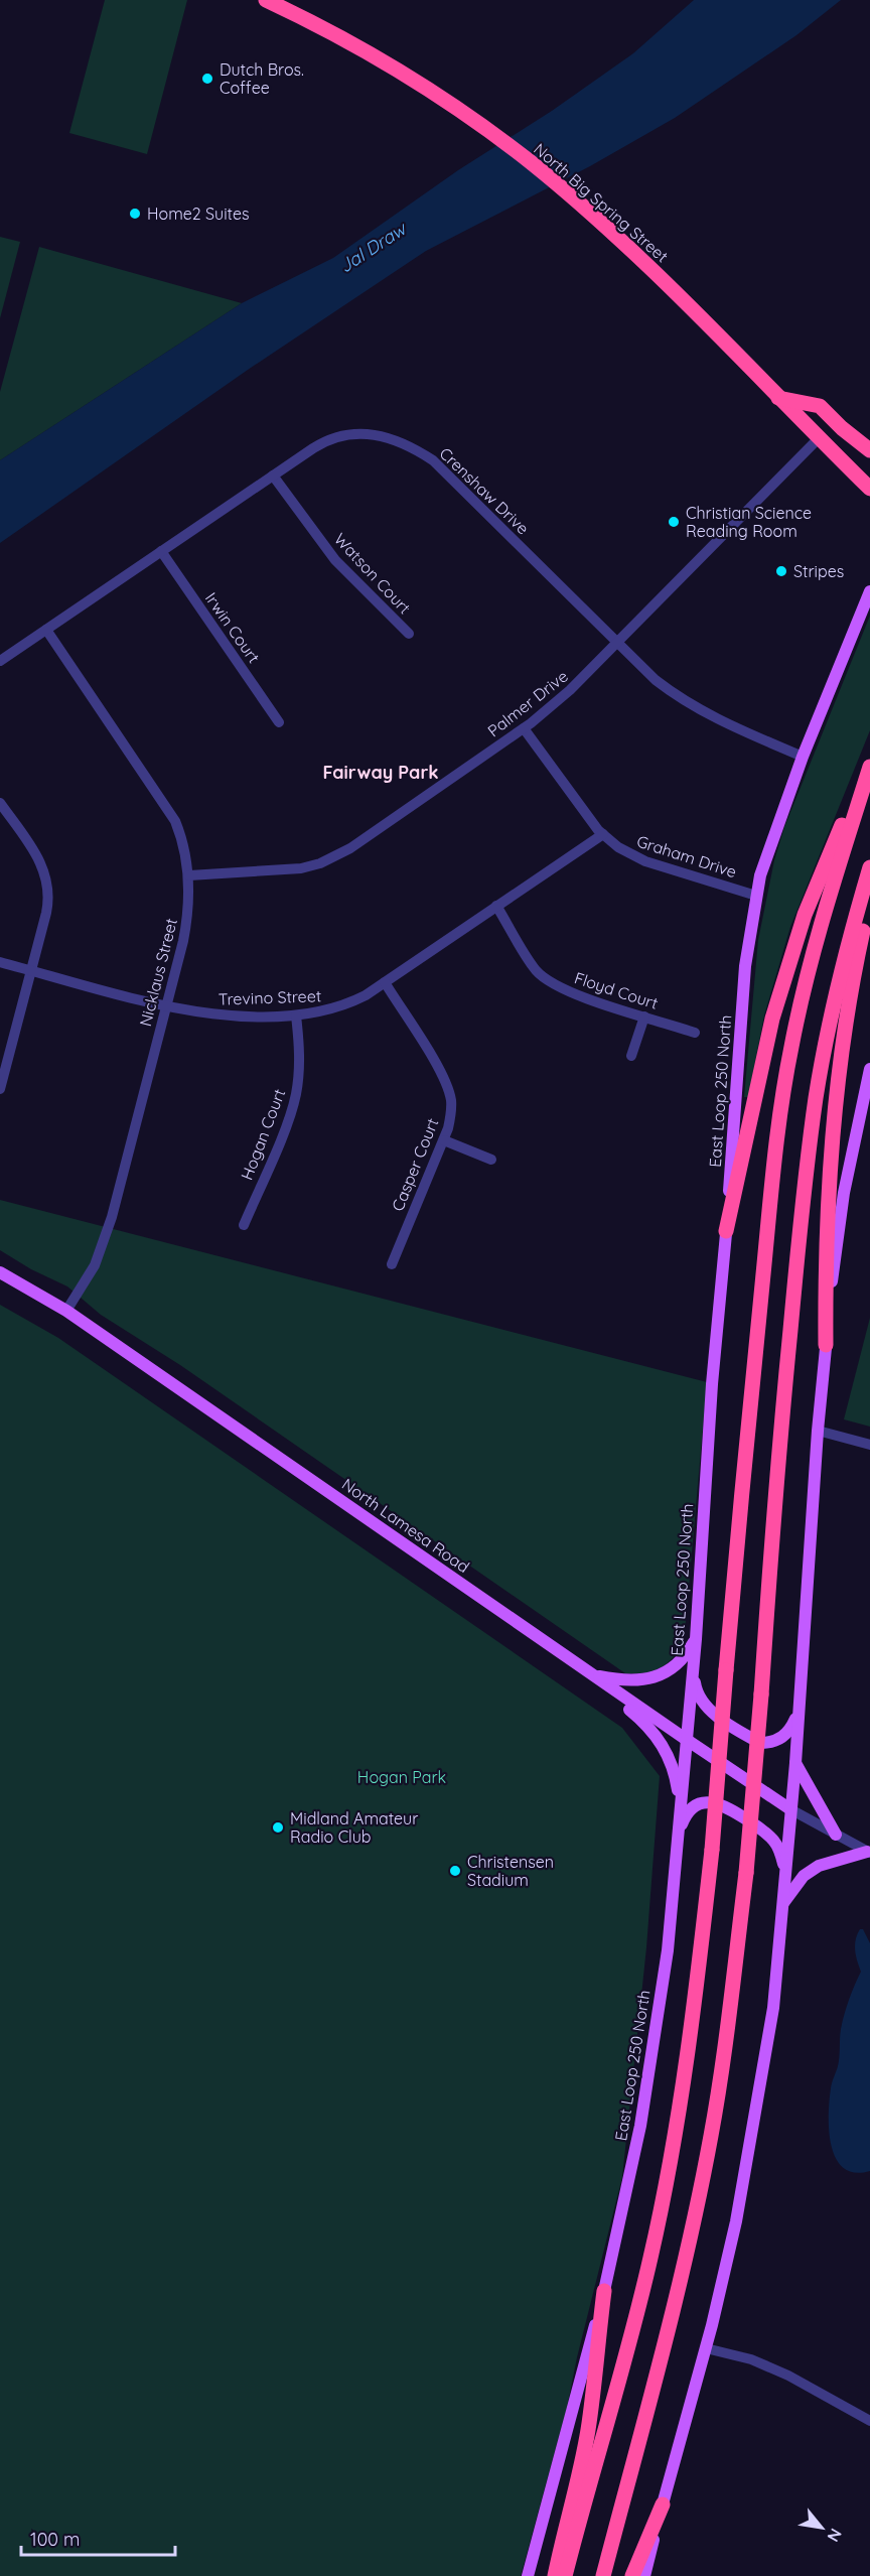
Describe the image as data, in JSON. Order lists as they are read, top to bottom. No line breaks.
{"streets":{"highway":["North Big Spring Street"],"main road":["East Loop 250 North","North Lamesa Road"],"street":["Crenshaw Drive","Watson Court","Irwin Court","Palmer Drive","Graham Drive","Nicklaus Street","Floyd Court","Trevino Street","Hogan Court","Casper Court"]},"crossings":[["North Big Spring Street","Palmer Drive"],["Crenshaw Drive","Watson Court"],["Crenshaw Drive","Irwin Court"],["Crenshaw Drive","Palmer Drive"],["Crenshaw Drive","Nicklaus Street"],["Crenshaw Drive","East Loop 250 North"],["Palmer Drive","Graham Drive"],["Palmer Drive","Nicklaus Street"],["Graham Drive","Trevino Street"],["Graham Drive","East Loop 250 North"],["Nicklaus Street","Trevino Street"],["Nicklaus Street","North Lamesa Road"],["Floyd Court","Trevino Street"],["Trevino Street","Hogan Court"],["Trevino Street","Casper Court"],["East Loop 250 North","North Lamesa Road"]],"districts":["Fairway Park"],"water":["Jal Draw"],"parks":["Hogan Park"],"places":["Dutch Bros. Coffee","Home2 Suites","Christian Science Reading Room","Stripes","Midland Amateur Radio Club","Christensen Stadium"],"scale_bar":"100 m","north":"bottom right"}
